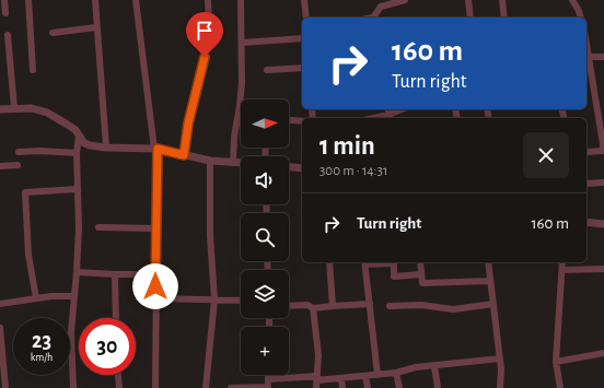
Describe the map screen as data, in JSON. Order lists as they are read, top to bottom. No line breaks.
{"north":"right","page":{"turn":["160 m","Turn right"],"map_buttons":"+","heading":["1 min","300 m · 14:31"],"list":[{"name":"Turn right","value":"160 m"}],"speed":"23 km/h","limit":"30"}}
